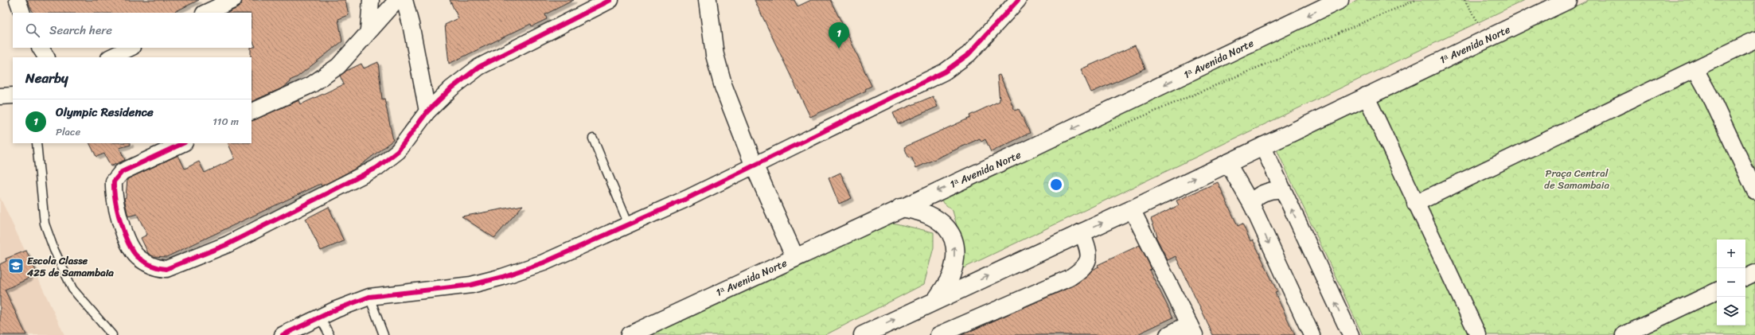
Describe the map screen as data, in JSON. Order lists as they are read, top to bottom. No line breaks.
{"streets":{"main road":["1ᵃ Avenida Norte"]},"parks":["Praça Central de Samambaia"],"places":{"school or university":["Escola Classe 425 de Samambaia"]},"page":{"search":"Search here","pins":"1","heading":"Nearby","list":[{"mark":"1","name":"Olympic Residence","note":"Place","value":"110 m"}],"map_buttons":["+","−"]}}
